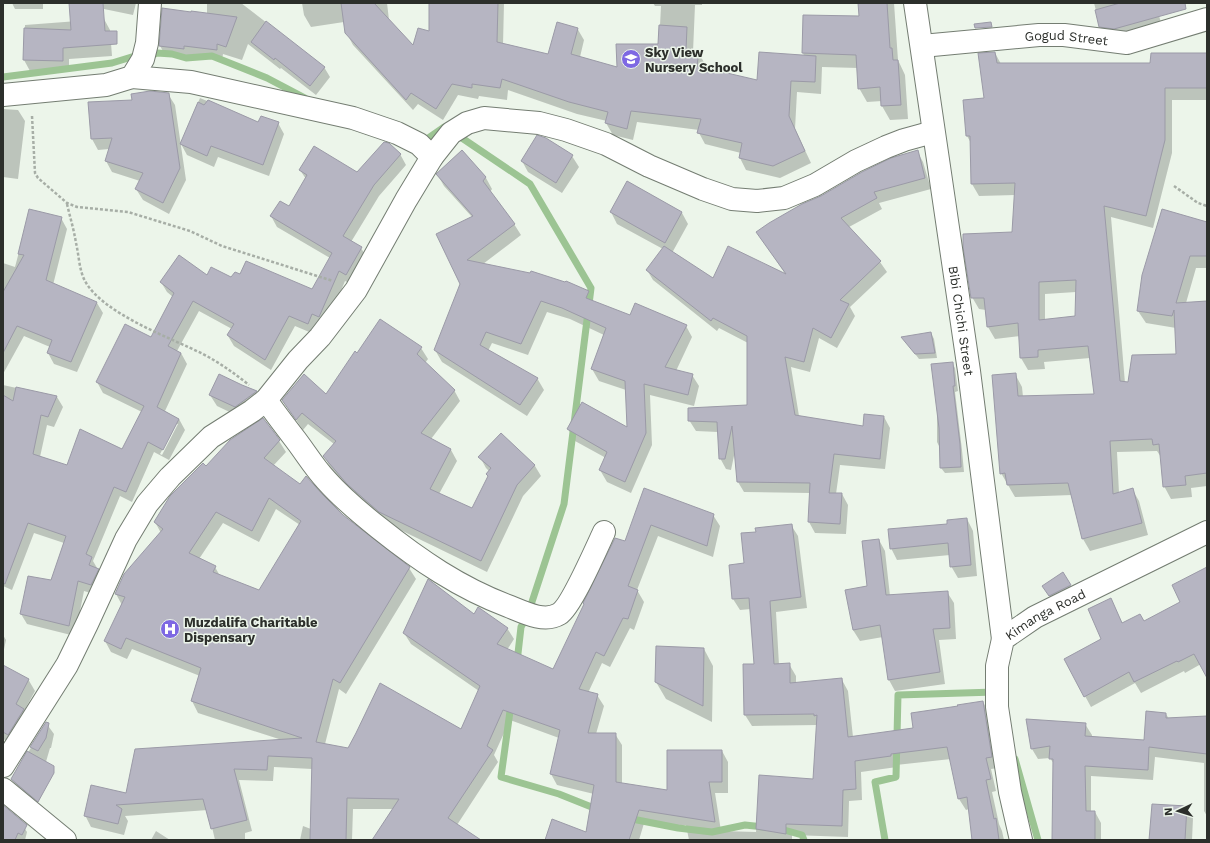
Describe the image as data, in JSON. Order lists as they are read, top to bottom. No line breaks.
{"streets":{"street":["Gogud Street","Bibi Chichi Street","Kimanga Road"]},"crossings":[["Gogud Street","Bibi Chichi Street"],["Bibi Chichi Street","Kimanga Road"]],"places":{"school or university":["Sky View Nursery School"],"hospital":["Muzdalifa Charitable Dispensary"]},"north":"left"}
